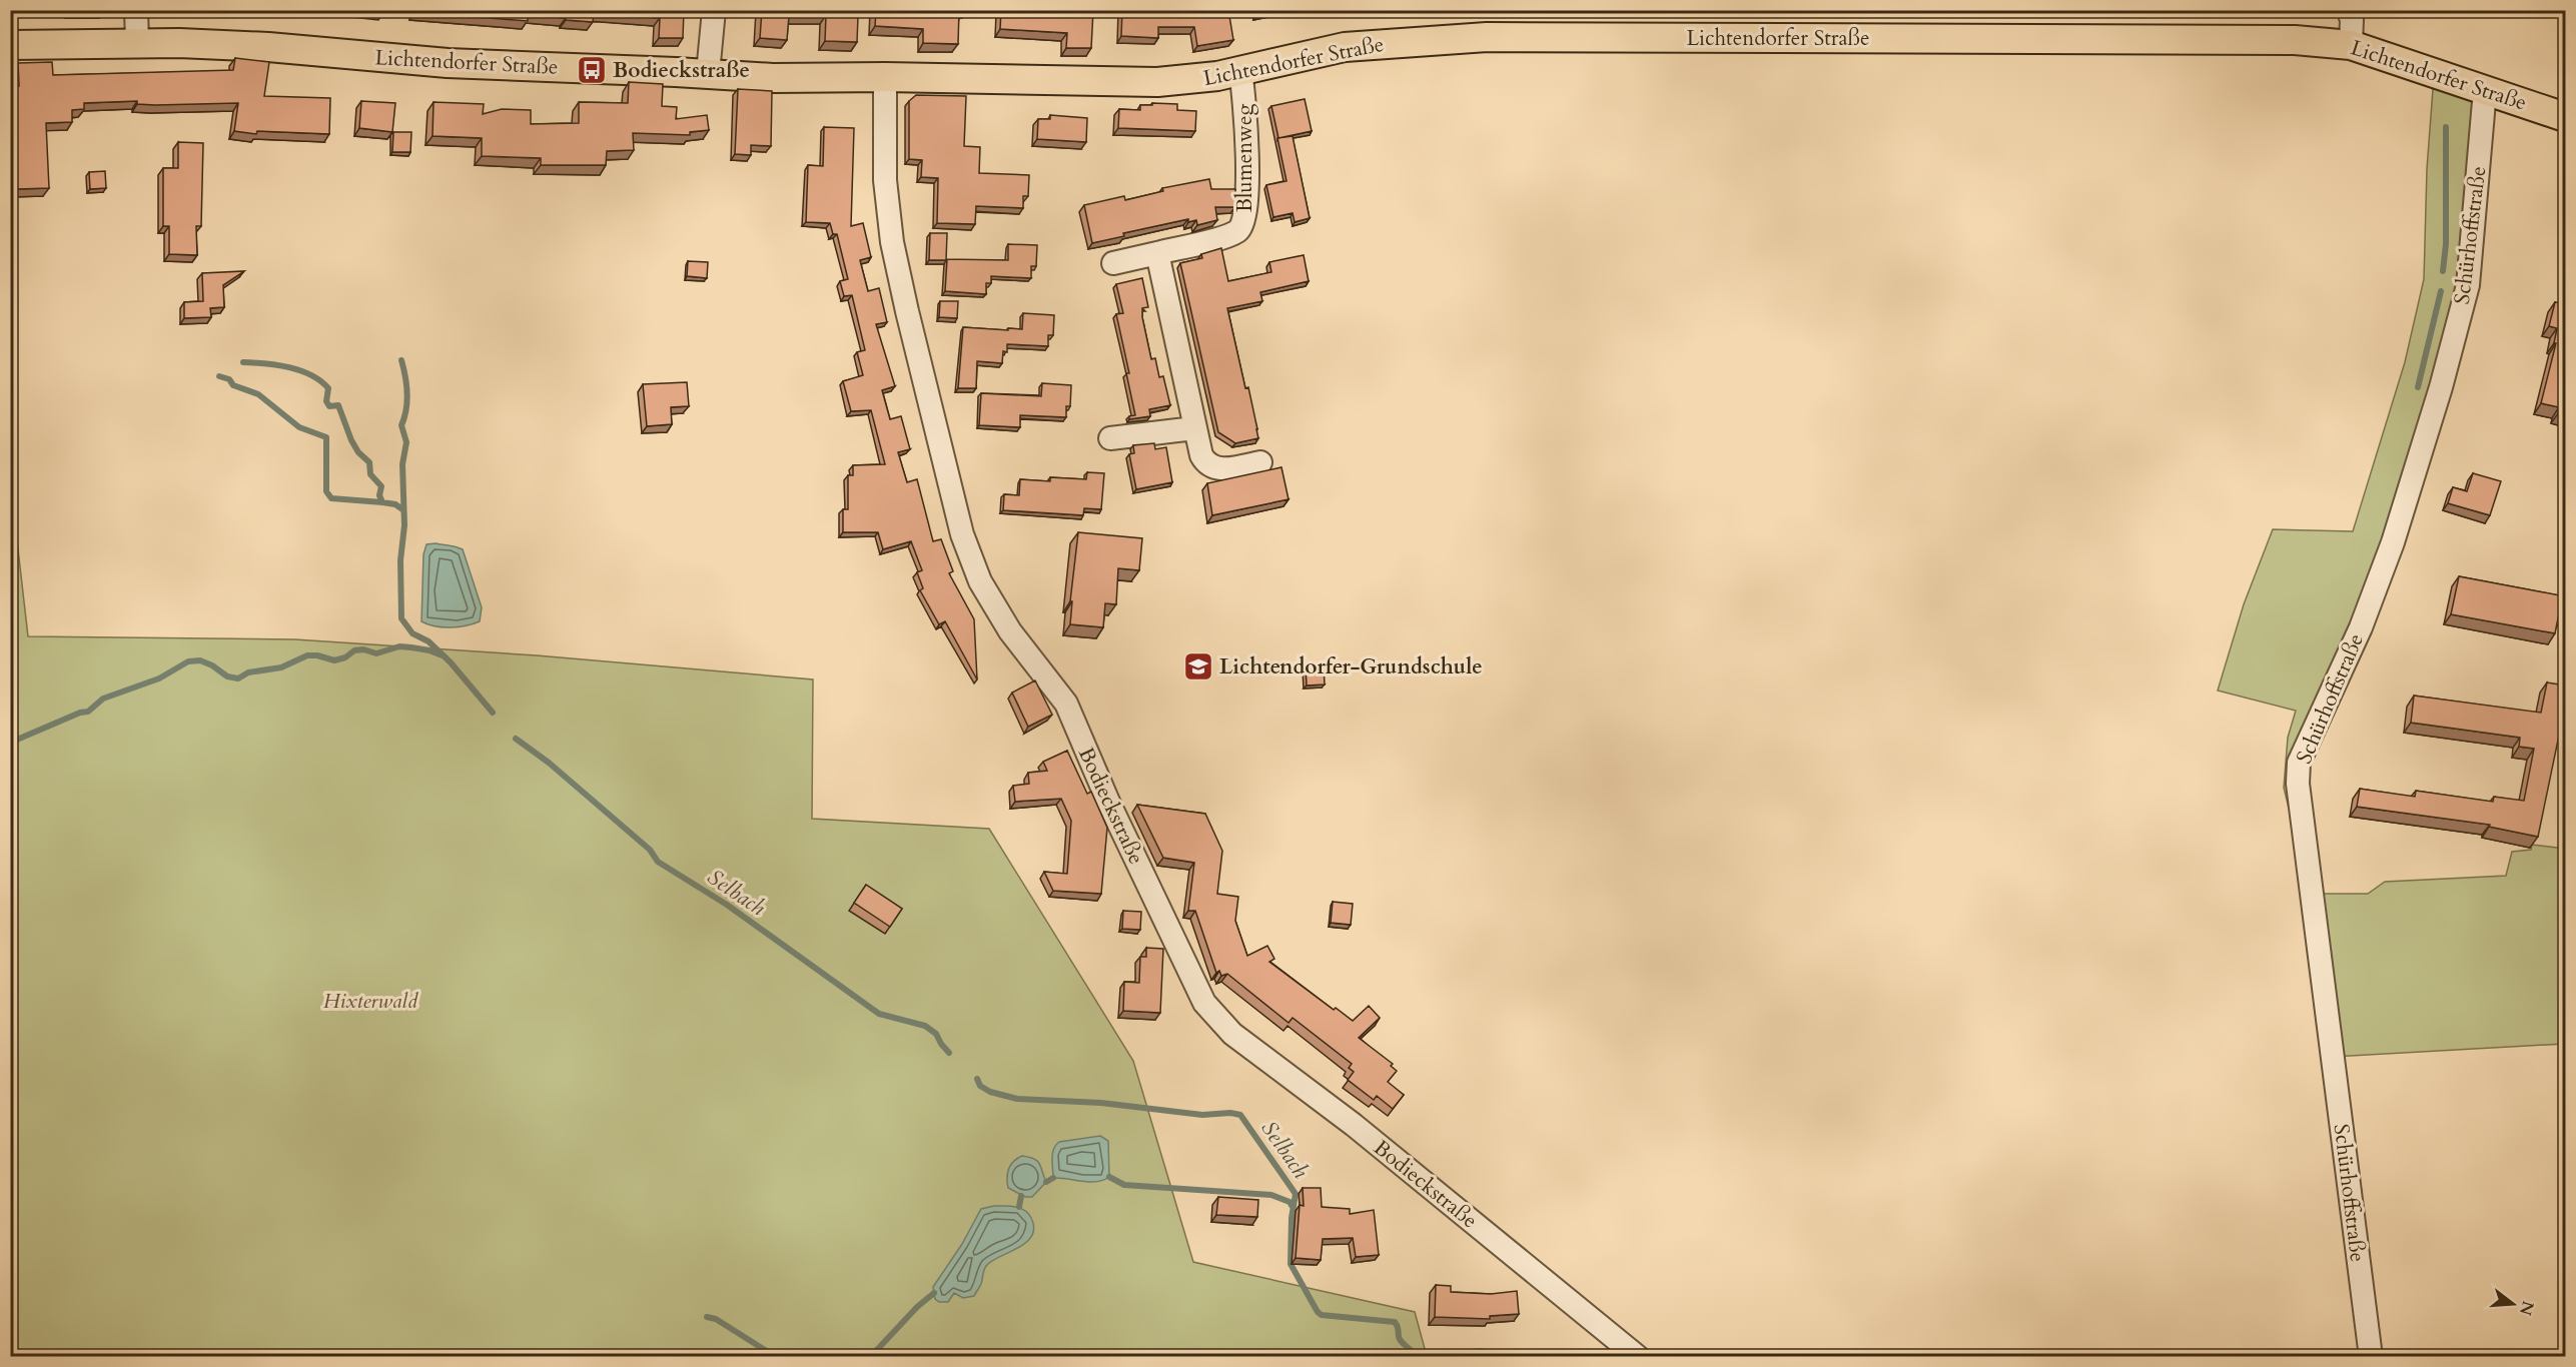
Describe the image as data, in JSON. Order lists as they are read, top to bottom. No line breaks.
{"streets":{"main road":["Lichtendorfer Straße"],"street":["Blumenweg","Schürhoffstraße","Bodieckstraße"]},"crossings":[["Lichtendorfer Straße","Blumenweg"],["Lichtendorfer Straße","Schürhoffstraße"],["Lichtendorfer Straße","Bodieckstraße"]],"water":["Selbach"],"parks":["Hixterwald"],"places":{"bus stop":["Bodieckstraße"],"school or university":["Lichtendorfer-Grundschule"]},"north":"right"}
